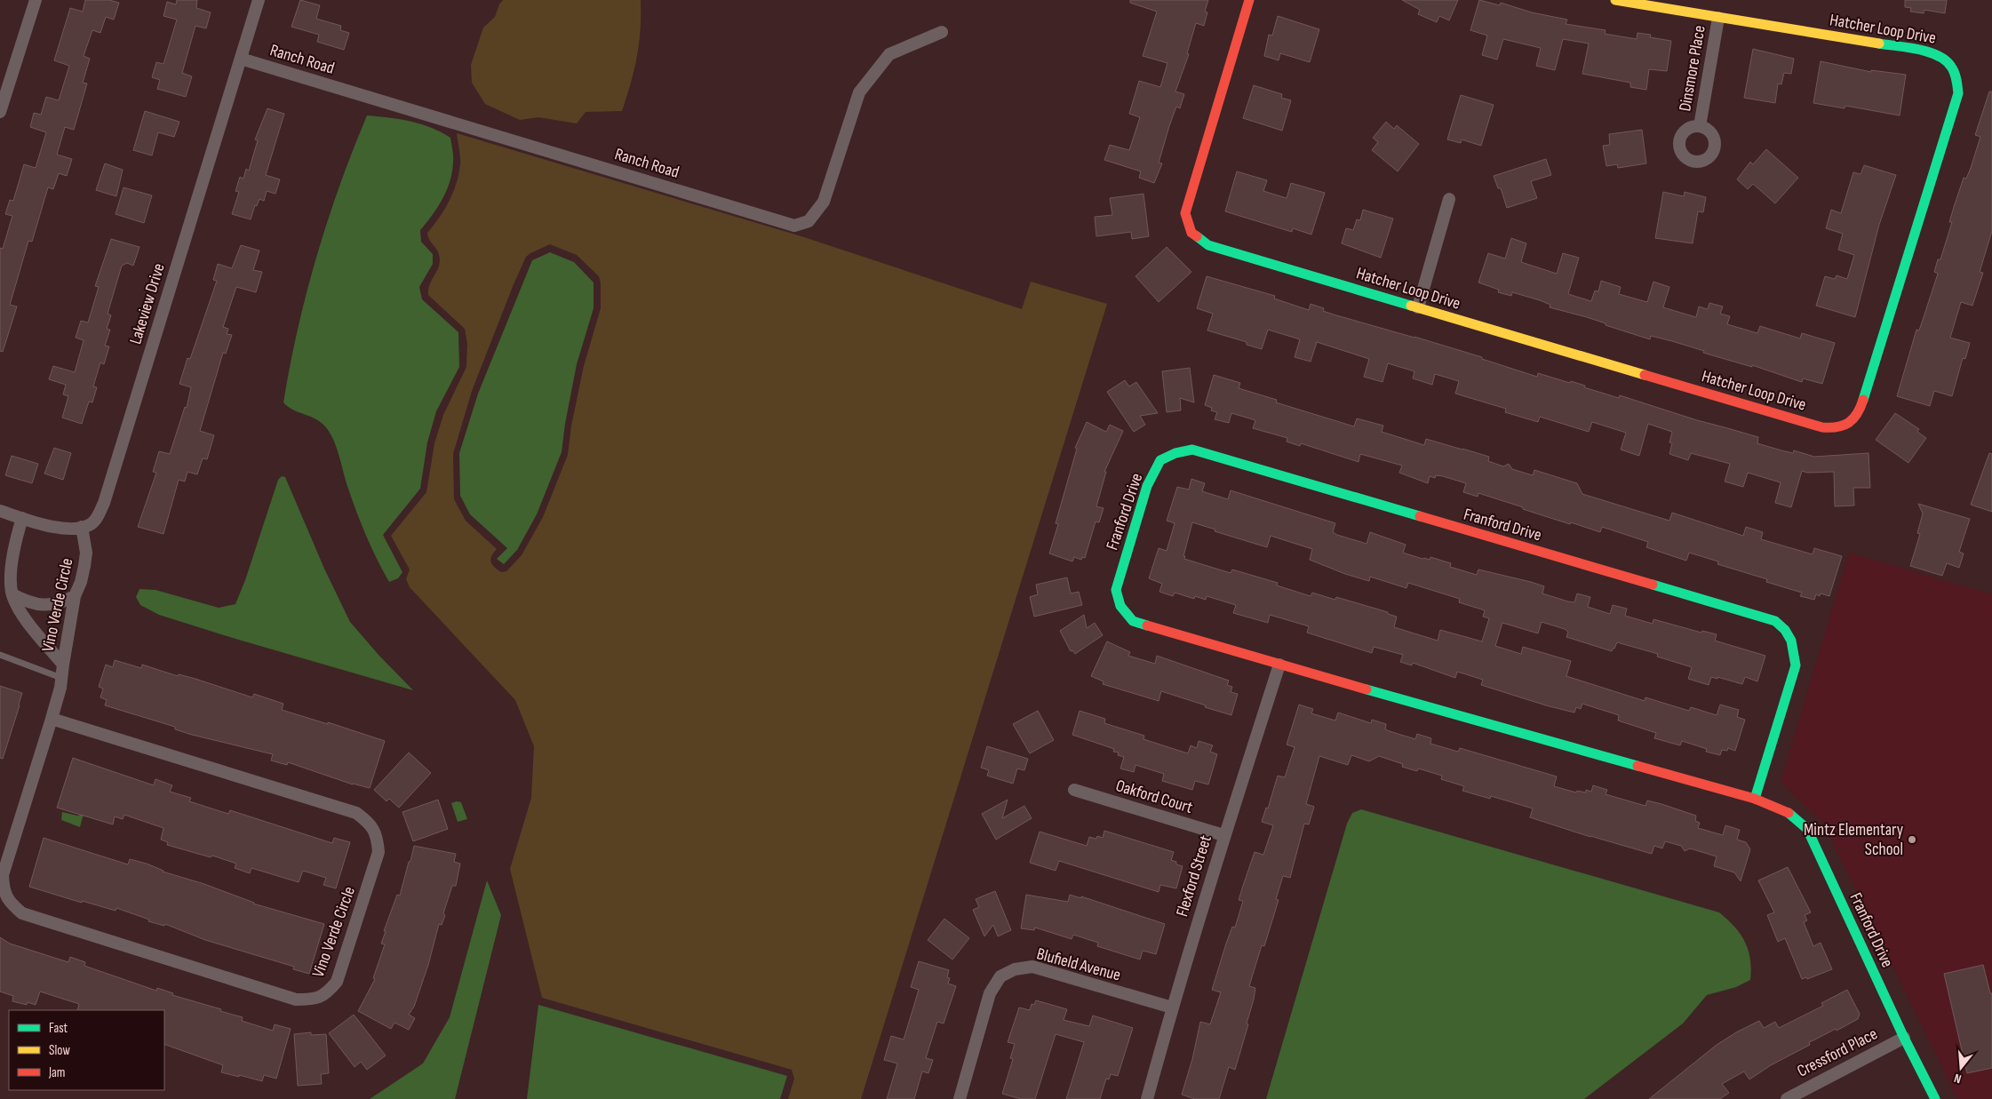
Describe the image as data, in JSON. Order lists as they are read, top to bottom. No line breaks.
{"streets":{"street":["Hatcher Loop Drive","Ranch Road","Dinsmore Place","Lakeview Drive","Franford Drive","Vino Verde Circle","Oakford Court","Flexford Street","Blufield Avenue","Cressford Place"]},"crossings":[["Hatcher Loop Drive","Dinsmore Place"],["Ranch Road","Lakeview Drive"],["Lakeview Drive","Vino Verde Circle"],["Franford Drive","Flexford Street"],["Franford Drive","Cressford Place"],["Oakford Court","Flexford Street"],["Flexford Street","Blufield Avenue"]],"places":["Mintz Elementary School"],"legend":["Fast","Slow","Jam"],"north":"bottom"}
